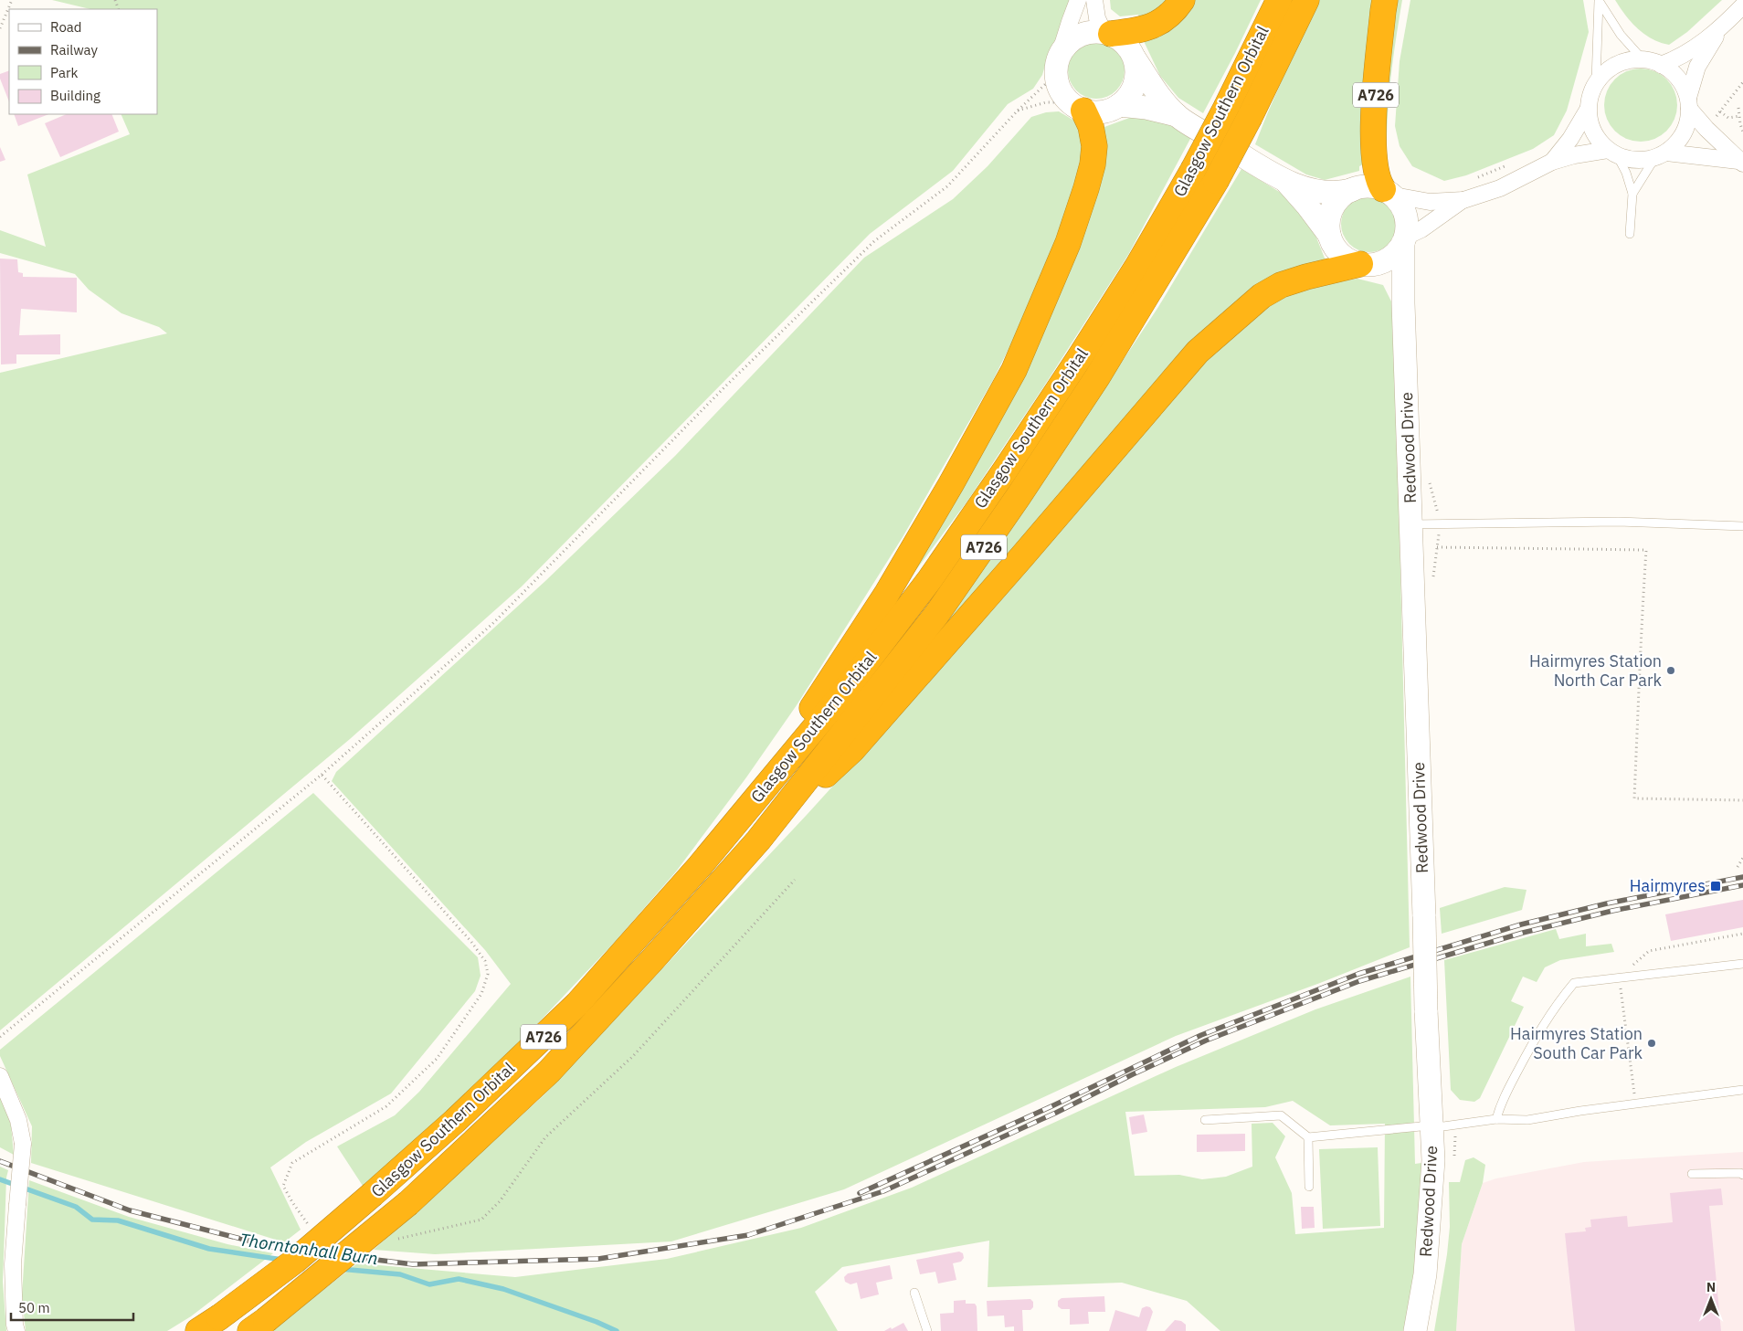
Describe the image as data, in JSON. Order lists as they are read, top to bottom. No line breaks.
{"streets":{"highway":["A726","Glasgow Southern Orbital"],"street":["Redwood Drive"]},"crossings":[["A726","Glasgow Southern Orbital"],["A726","Redwood Drive"]],"water":["Thorntonhall Burn"],"places":{"other":["Hairmyres Station North Car Park","Hairmyres Station South Car Park"],"transit":["Hairmyres"]},"legend":["Road","Railway","Park","Building"],"scale_bar":"50 m","north":"top"}
